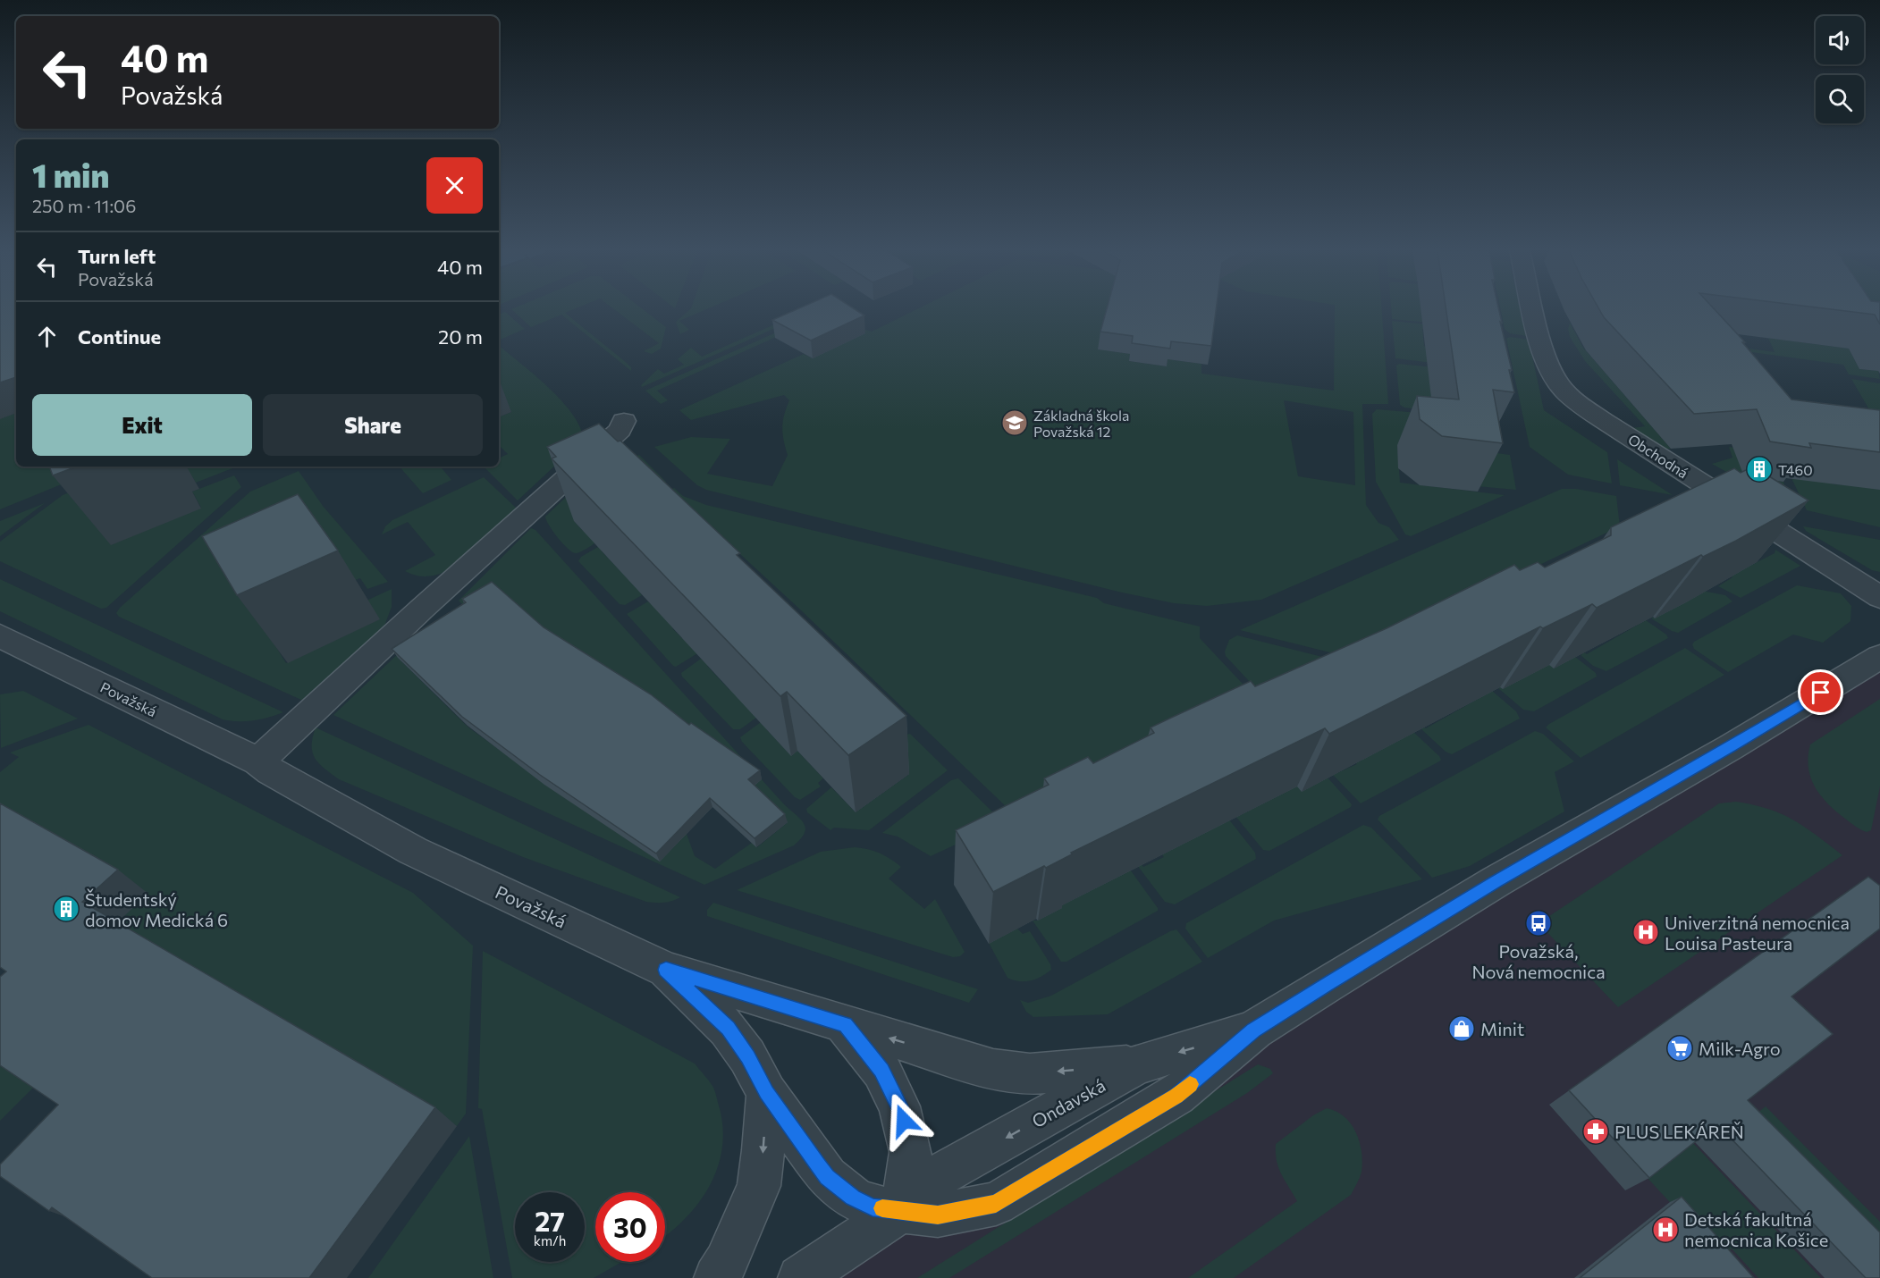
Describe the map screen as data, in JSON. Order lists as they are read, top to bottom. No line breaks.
{"streets":{"street":["Obchodná","Považská","Ondavská"]},"crossings":[["Považská","Ondavská"]],"places":{"school or university":["Základná škola Považská 12"],"building":["T460","Študentský domov Medická 6"],"bus stop":["Považská, Nová nemocnica"],"hospital":["Univerzitná nemocnica Louisa Pasteura","Detská fakultná nemocnica Košice"],"shop":["Minit"],"supermarket":["Milk-Agro"],"pharmacy":["PLUS LEKÁREŇ"]},"page":{"turn":["40 m","Považská"],"heading":["1 min","250 m · 11:06"],"list":[{"name":"Turn left","note":"Považská","value":"40 m"},{"name":"Continue","value":"20 m"}],"buttons":["Exit","Share"],"speed":"27 km/h","limit":"30"}}
